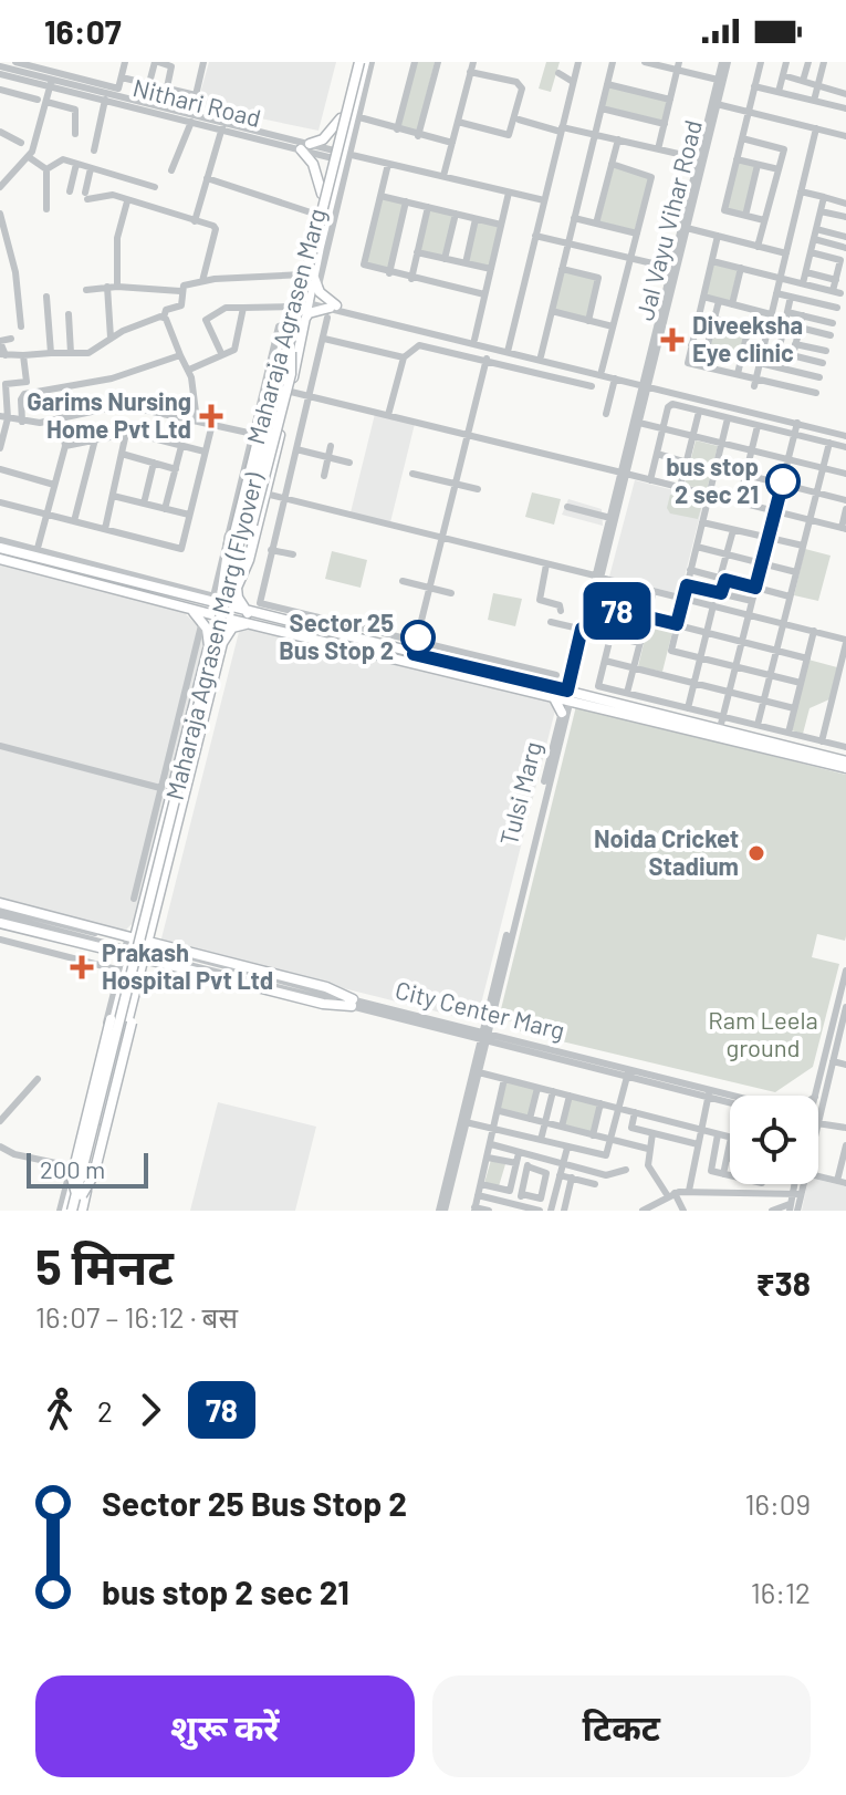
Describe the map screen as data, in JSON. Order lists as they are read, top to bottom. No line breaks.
{"streets":{"main road":["Maharaja Agrasen Marg","Maharaja Agrasen Marg (Flyover)"],"street":["Nithari Road","Jal Vayu Vihar Road","Tulsi Marg","City Center Marg"]},"crossings":[["Jal Vayu Vihar Road","Tulsi Marg"],["Maharaja Agrasen Marg","Maharaja Agrasen Marg (Flyover)"],["Tulsi Marg","City Center Marg"]],"parks":["Ram Leela ground"],"places":{"health":["Diveeksha Eye clinic","Garims Nursing Home Pvt Ltd","Prakash Hospital Pvt Ltd"],"other":["bus stop 2 sec 21","Sector 25 Bus Stop 2","Noida Cricket Stadium"]},"lines":["bus line 78"],"scale_bar":"200 m","page":{"status":"16:07","on_map":"78","scale":"200 m","heading":["5 मिनट","16:07 – 16:12 · बस","₹38"],"legs":["2","78"],"list":[{"name":"Sector 25 Bus Stop 2","value":"16:09"},{"name":"bus stop 2 sec 21","value":"16:12"}],"buttons":["शुरू करें","टिकट"]}}
